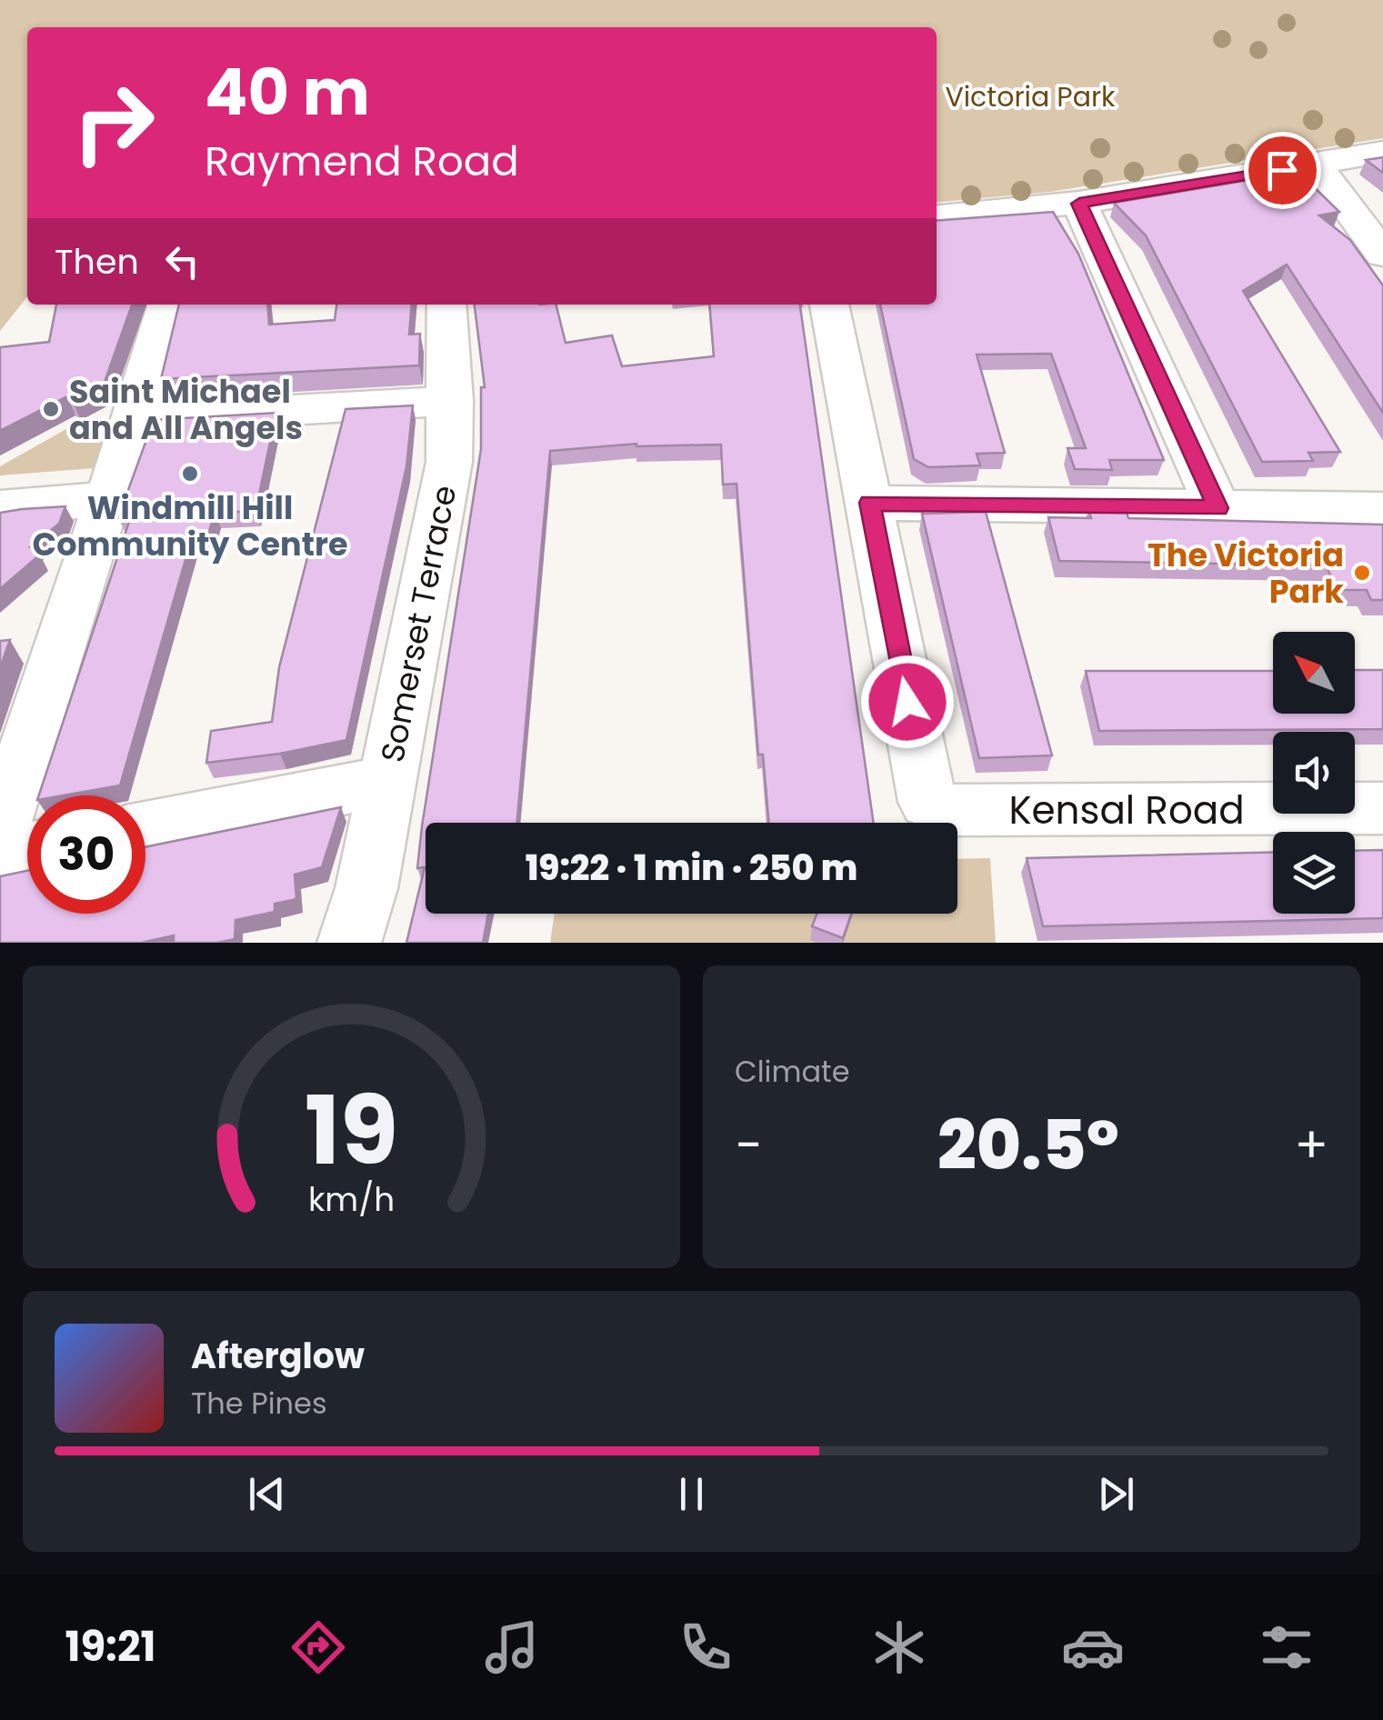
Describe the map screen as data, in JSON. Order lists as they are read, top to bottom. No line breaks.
{"streets":{"street":["Somerset Terrace","Kensal Road"]},"parks":["Victoria Park"],"places":["Saint Michael and All Angels","Windmill Hill Community Centre","The Victoria Park"],"north":"top left","page":{"turn":["40 m","Raymend Road"],"then":"Then","limit":"30","trip":"19:22 · 1 min · 250 m","tile":"Climate","heat":["−","20.5°","+"],"song":["Afterglow","The Pines"],"tabs":"19:21","gauge":["19","km/h"]}}
